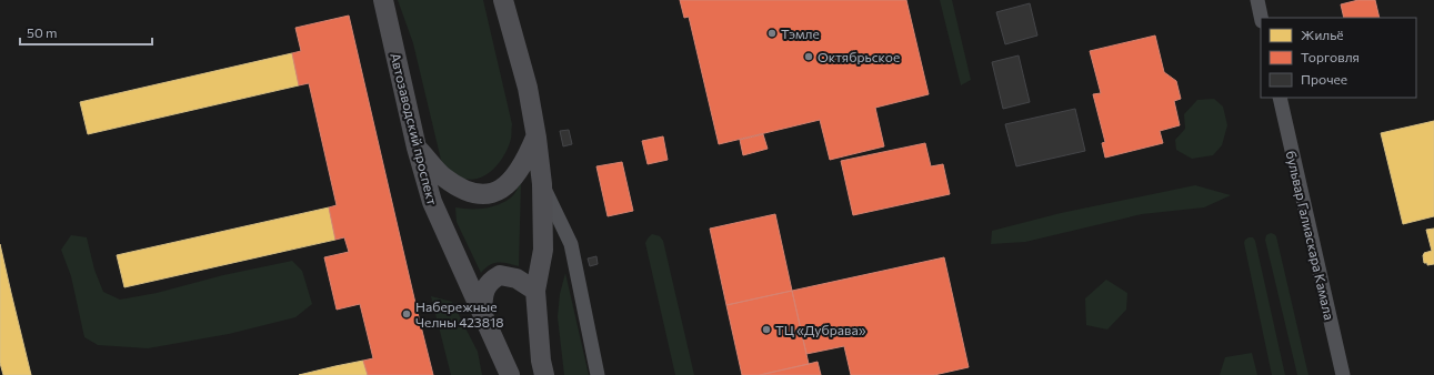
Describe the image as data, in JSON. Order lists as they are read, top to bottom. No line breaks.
{"streets":{"street":["Автозаводский проспект","бульвар Галиаскара Камала"]},"places":["Тэмле","Октябрьское","Набережные Челны 423818","ТЦ «Дубрава»"],"legend":["Жильё","Торговля","Прочее"],"scale_bar":"50 m"}
